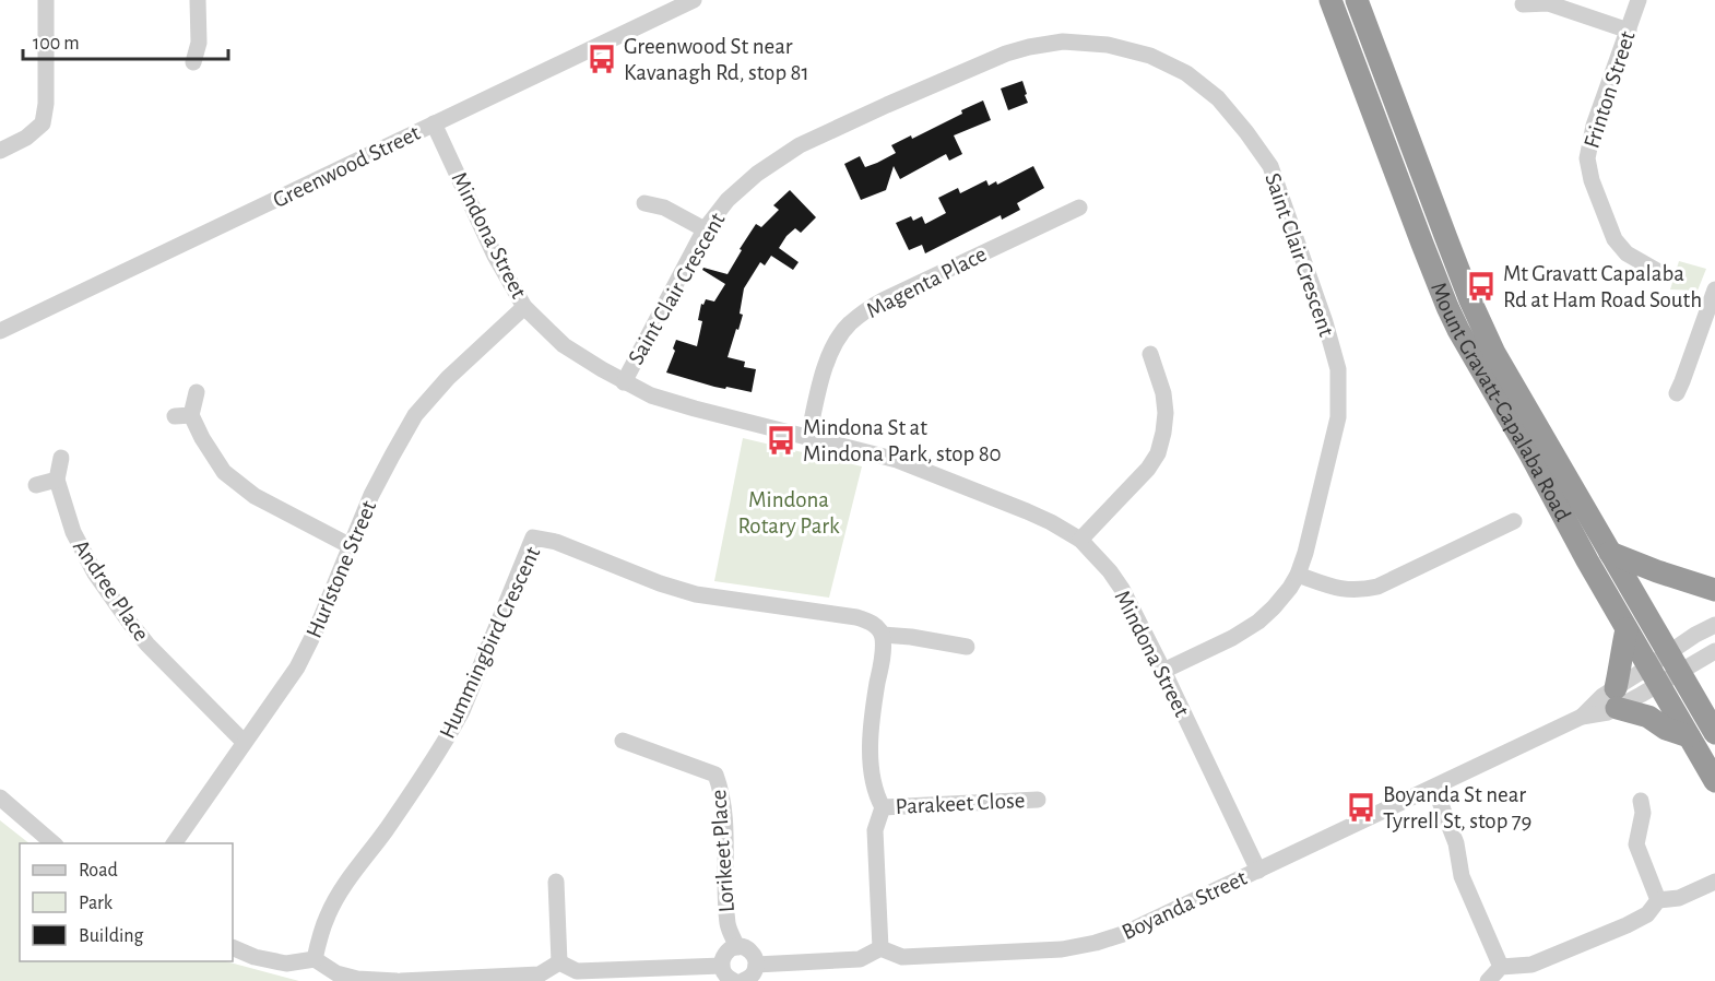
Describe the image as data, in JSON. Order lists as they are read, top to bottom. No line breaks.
{"streets":{"highway":["Mount Gravatt-Capalaba Road"],"street":["Frinton Street","Greenwood Street","Mindona Street","Saint Clair Crescent","Magenta Place","Hurlstone Street","Andree Place","Hummingbird Crescent","Parakeet Close","Lorikeet Place","Boyanda Street"]},"crossings":[["Greenwood Street","Mindona Street"],["Mindona Street","Saint Clair Crescent"],["Mindona Street","Magenta Place"],["Mindona Street","Hurlstone Street"],["Mindona Street","Boyanda Street"],["Mount Gravatt-Capalaba Road","Boyanda Street"],["Hurlstone Street","Andree Place"]],"parks":["Mindona Rotary Park"],"places":{"bus stop":["Greenwood St near Kavanagh Rd, stop 81","Mt Gravatt Capalaba Rd at Ham Road South","Mindona St at Mindona Park, stop 80","Boyanda St near Tyrrell St, stop 79"]},"legend":["Road","Park","Building"],"scale_bar":"100 m"}
